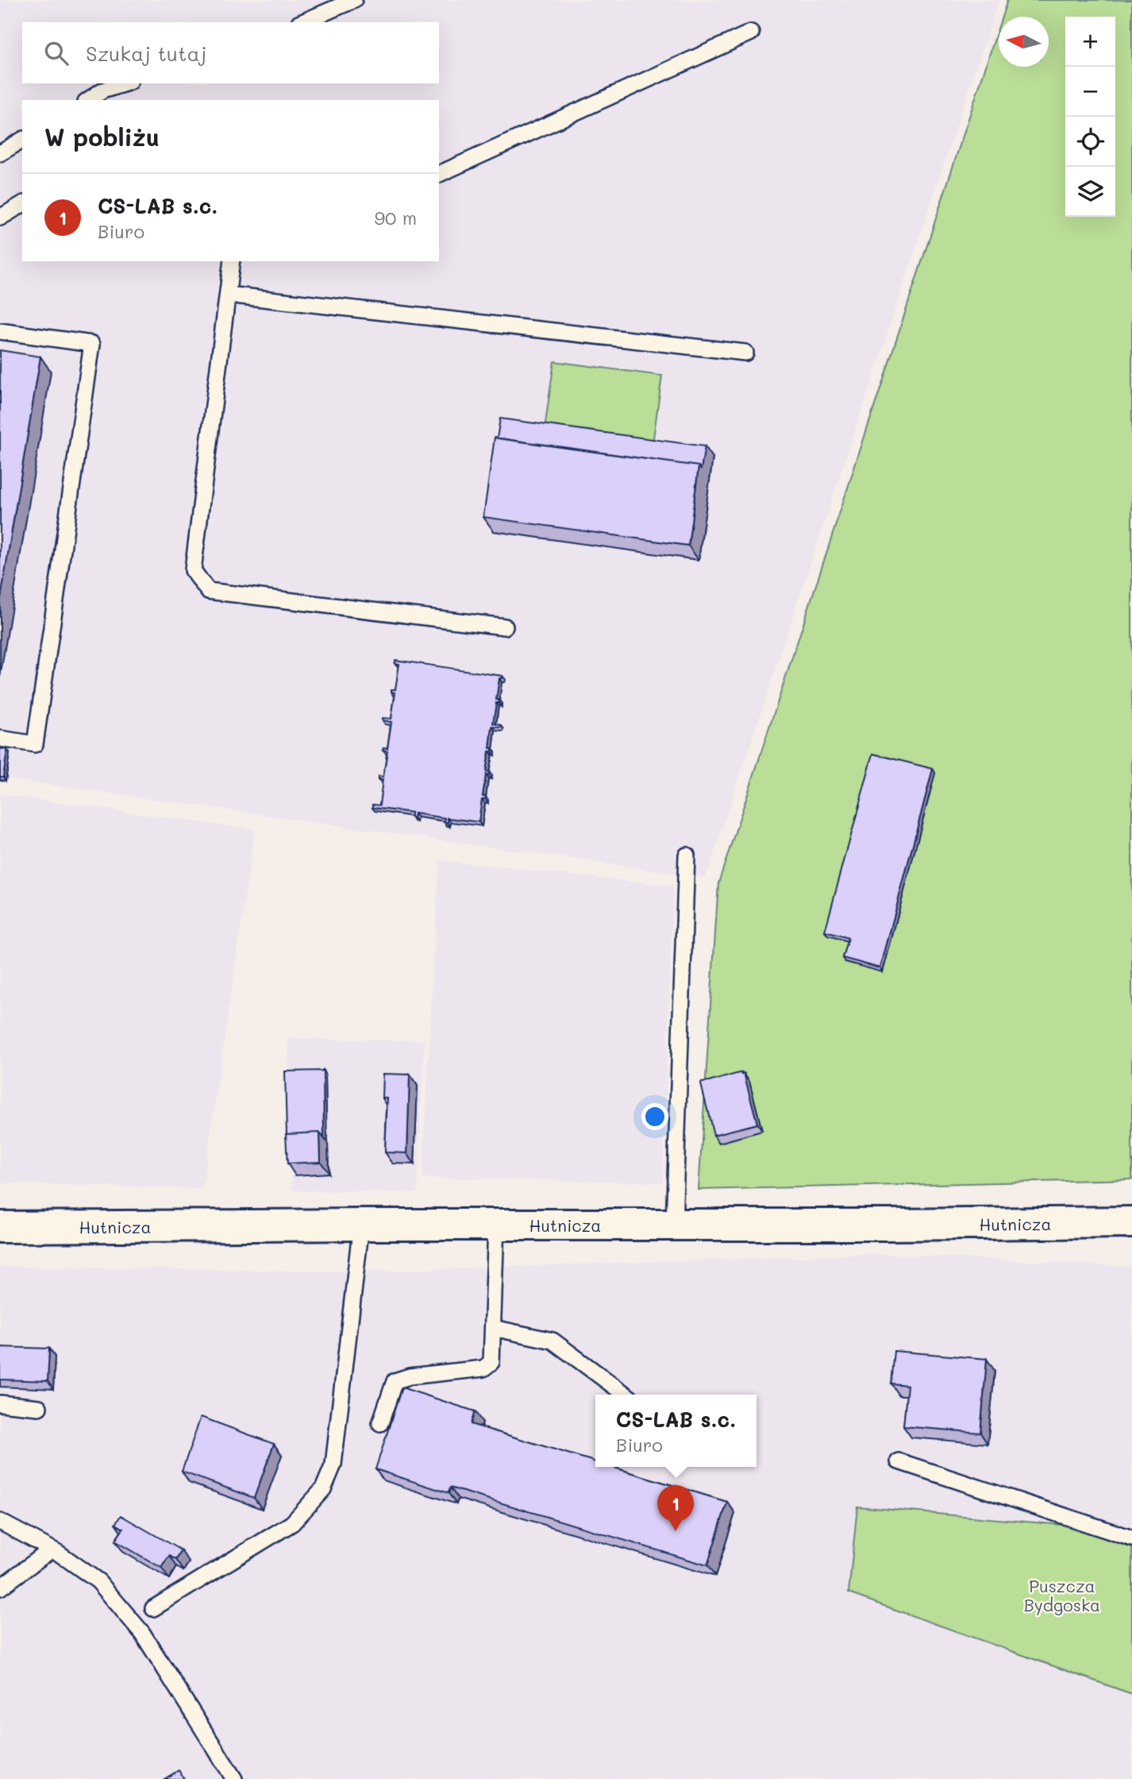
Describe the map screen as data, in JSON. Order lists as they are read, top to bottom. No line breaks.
{"streets":{"street":["Hutnicza"]},"parks":["Puszcza Bydgoska"],"north":"left","page":{"map_buttons":["+","−"],"search":"Szukaj tutaj","heading":"W pobliżu","list":[{"mark":"1","name":"CS-LAB s.c.","note":"Biuro","value":"90 m"}],"popup":["CS-LAB s.c.","Biuro"],"pins":"1"}}
